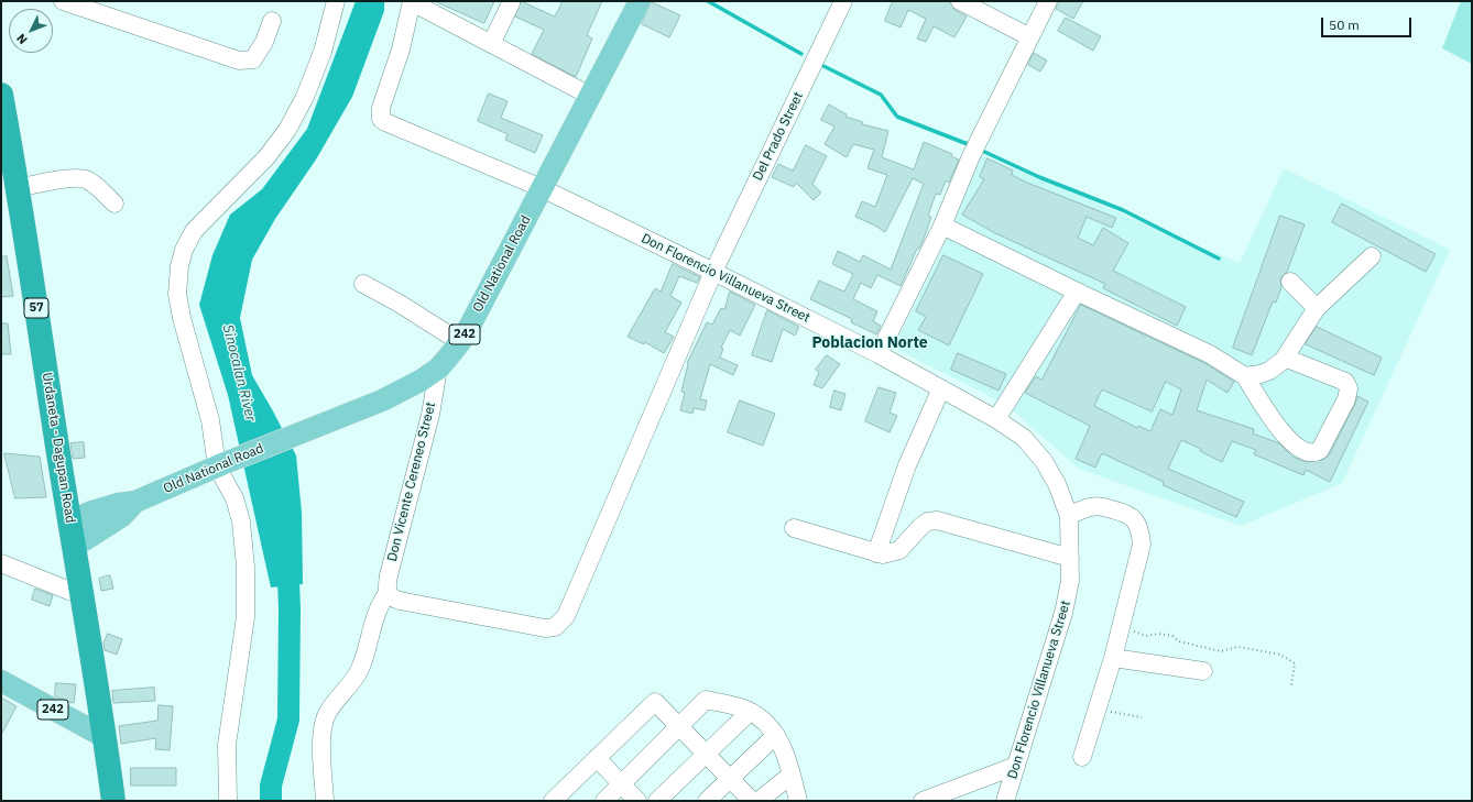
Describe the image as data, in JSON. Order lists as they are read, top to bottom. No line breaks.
{"streets":{"highway":["57","Urdaneta - Dagupan Road"],"main road":["Old National Road","242"],"street":["Del Prado Street","Don Florencio Villanueva Street","Don Vicente Cereneo Street"]},"crossings":[["Del Prado Street","Don Florencio Villanueva Street"],["Del Prado Street","Don Vicente Cereneo Street"],["Old National Road","Don Florencio Villanueva Street"],["Old National Road","Urdaneta - Dagupan Road"],["Old National Road","Don Vicente Cereneo Street"],["242","Urdaneta - Dagupan Road"]],"districts":["Poblacion Norte"],"water":["Sinocalan River"],"scale_bar":"50 m","north":"bottom left"}
